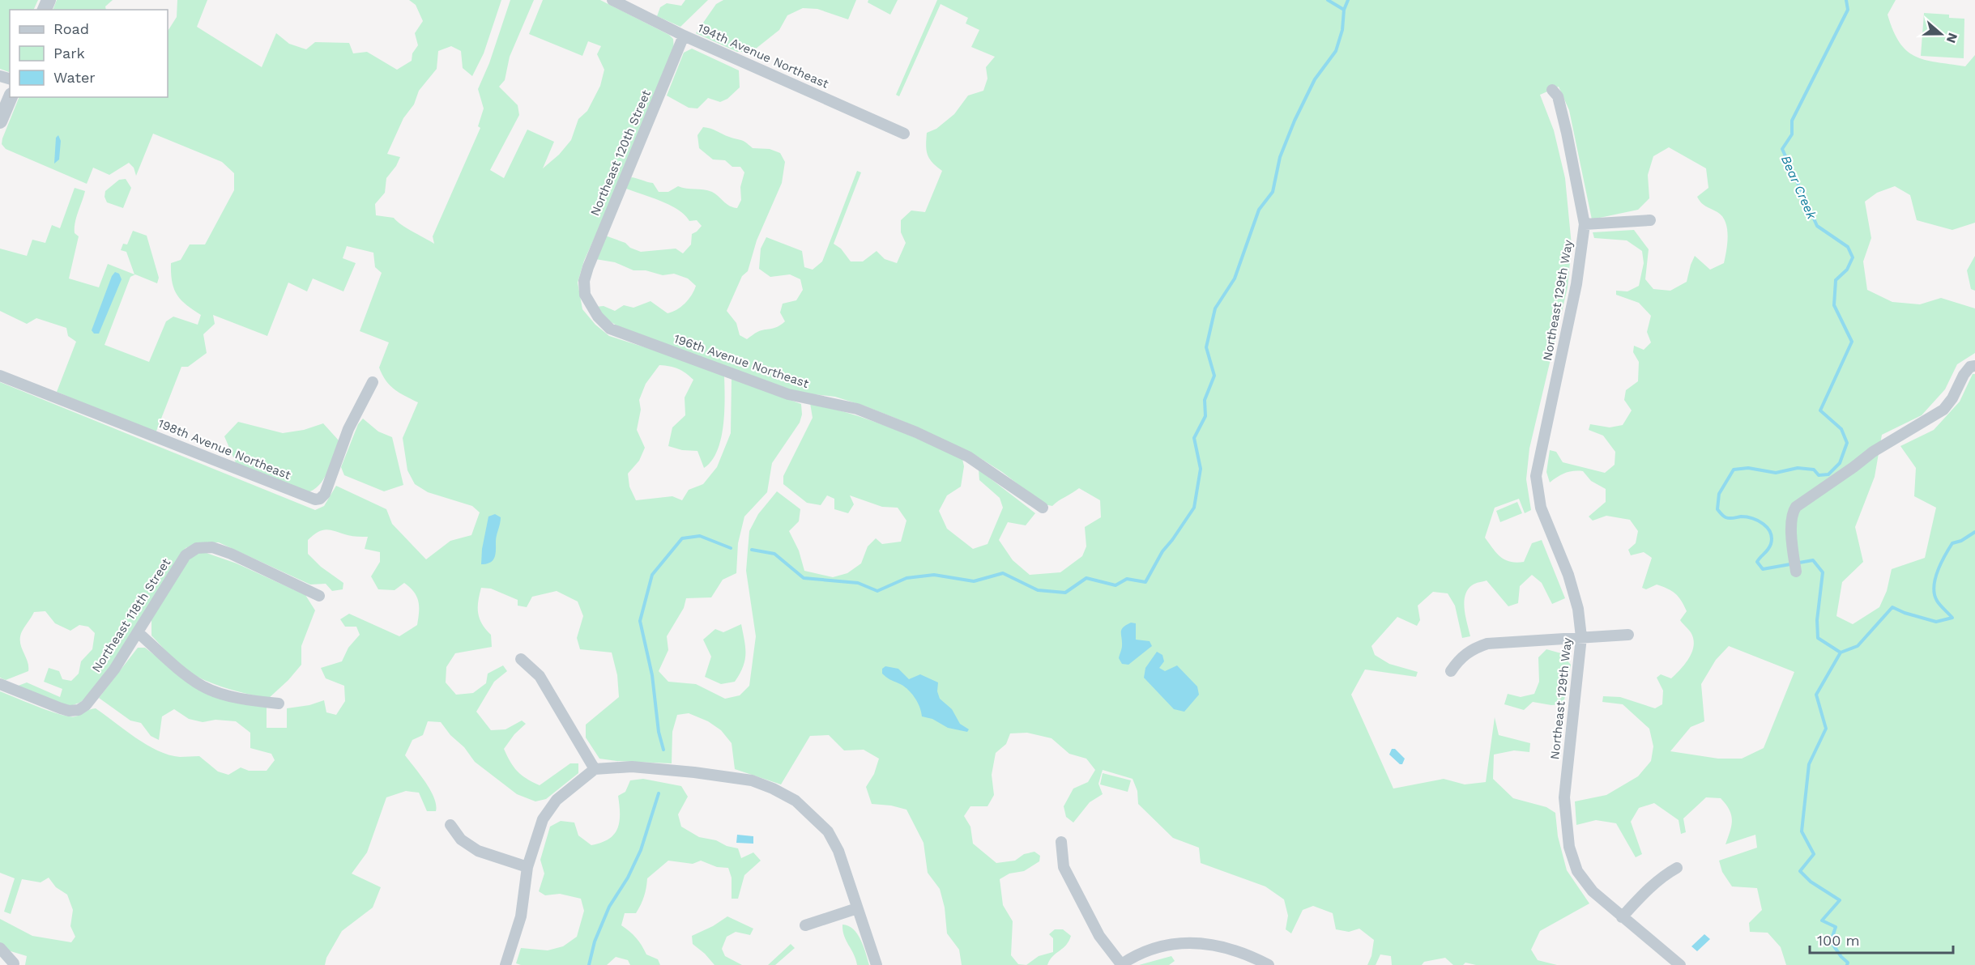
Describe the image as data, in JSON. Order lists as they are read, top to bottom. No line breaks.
{"streets":{"street":["194th Avenue Northeast","Northeast 120th Street","Northeast 129th Way","196th Avenue Northeast","198th Avenue Northeast","Northeast 118th Street"]},"crossings":[["194th Avenue Northeast","Northeast 120th Street"],["Northeast 120th Street","196th Avenue Northeast"]],"water":["Bear Creek"],"legend":["Road","Park","Water"],"scale_bar":"100 m","north":"right"}
